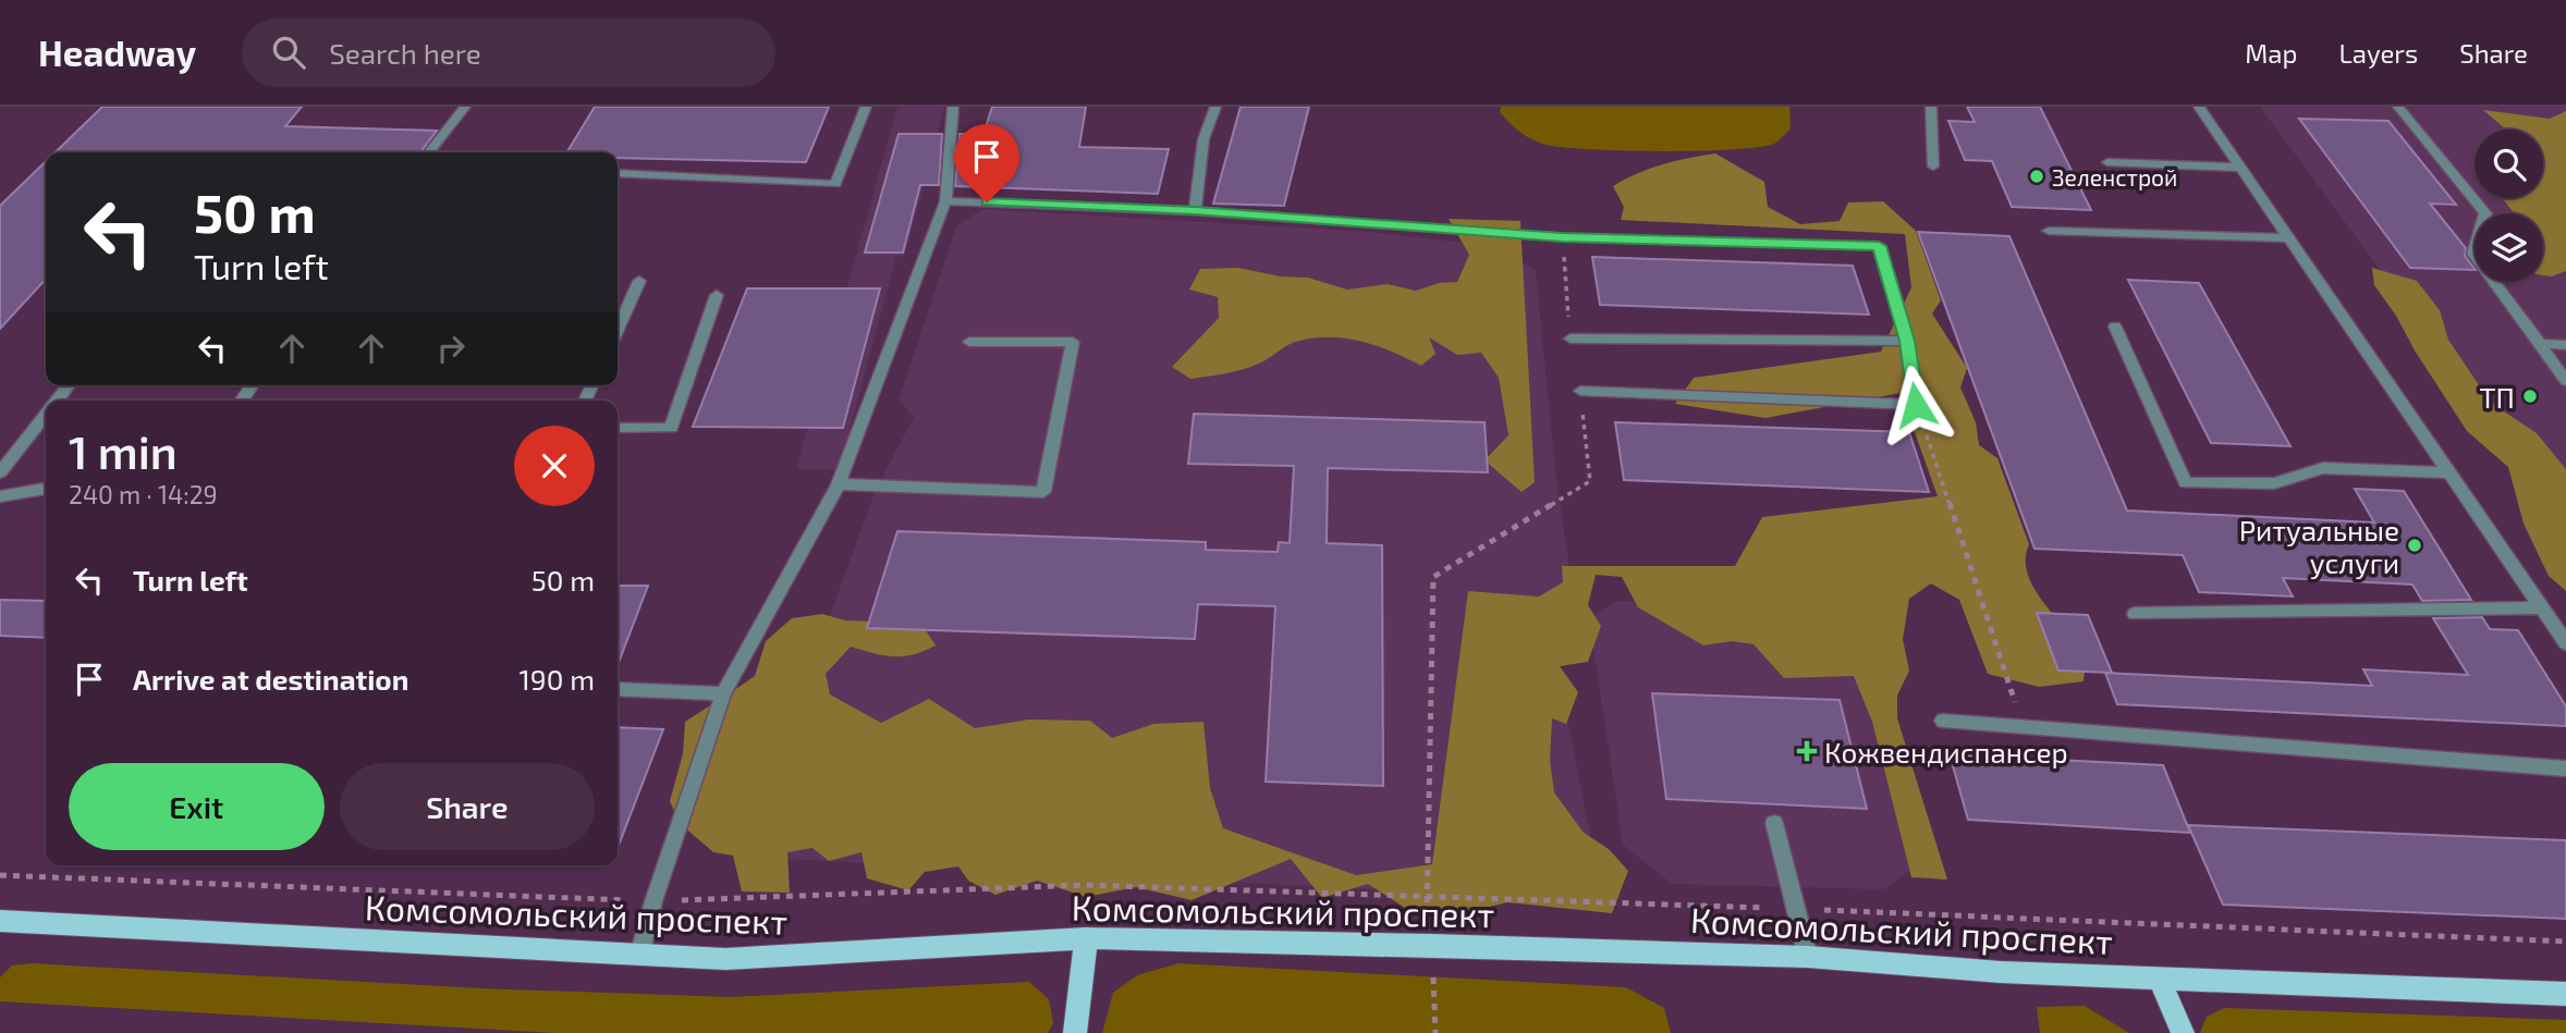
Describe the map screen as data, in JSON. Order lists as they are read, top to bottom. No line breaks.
{"streets":{"main road":["Комсомольский проспект"]},"places":{"other":["Зеленстрой","ТП","Ритуальные услуги"],"health":["Кожвендиспансер"]},"page":{"header":"Headway","search":"Search here","nav":["Map","Layers","Share"],"turn":["50 m","Turn left"],"heading":["1 min","240 m · 14:29"],"list":[{"name":"Turn left","value":"50 m"},{"name":"Arrive at destination","value":"190 m"}],"buttons":["Exit","Share"]}}
